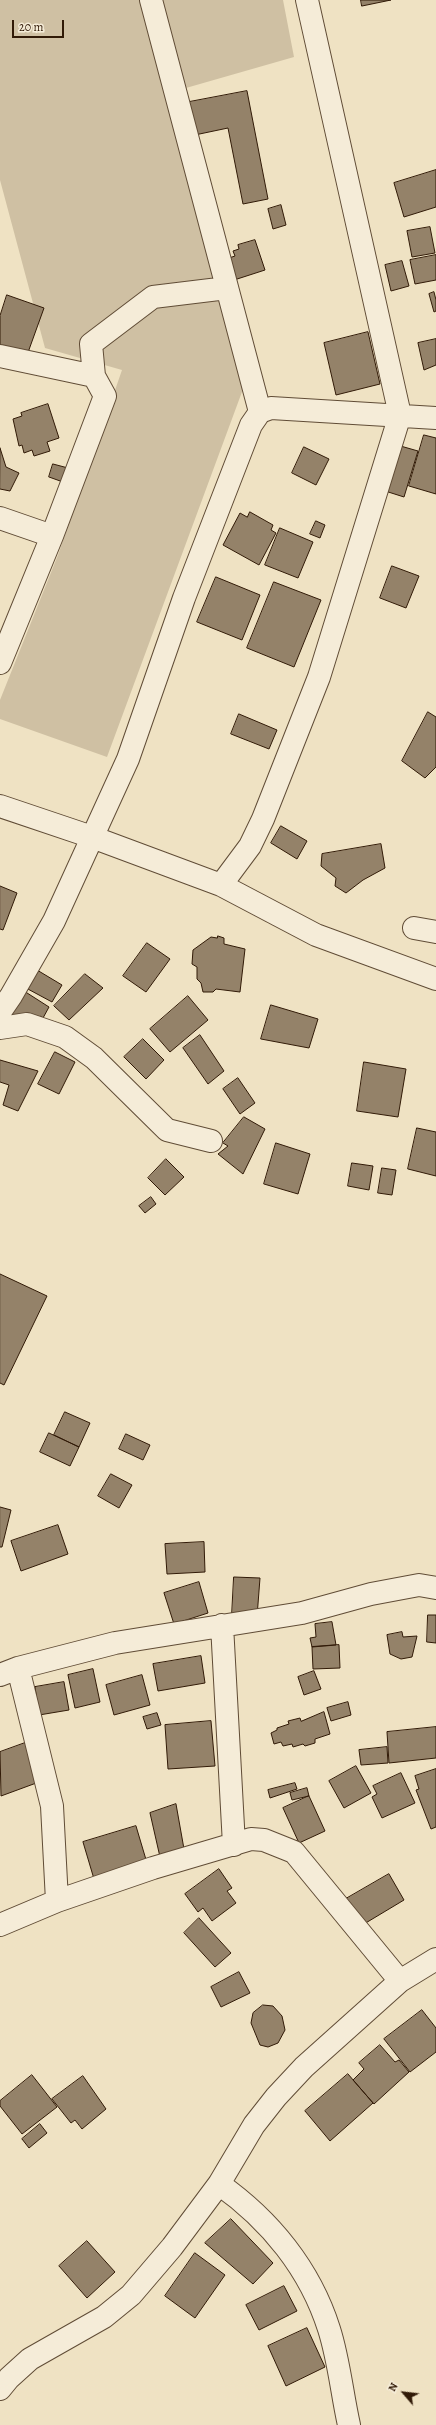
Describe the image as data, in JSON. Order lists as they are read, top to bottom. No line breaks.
{"scale_bar":"20 m","north":"top left"}
